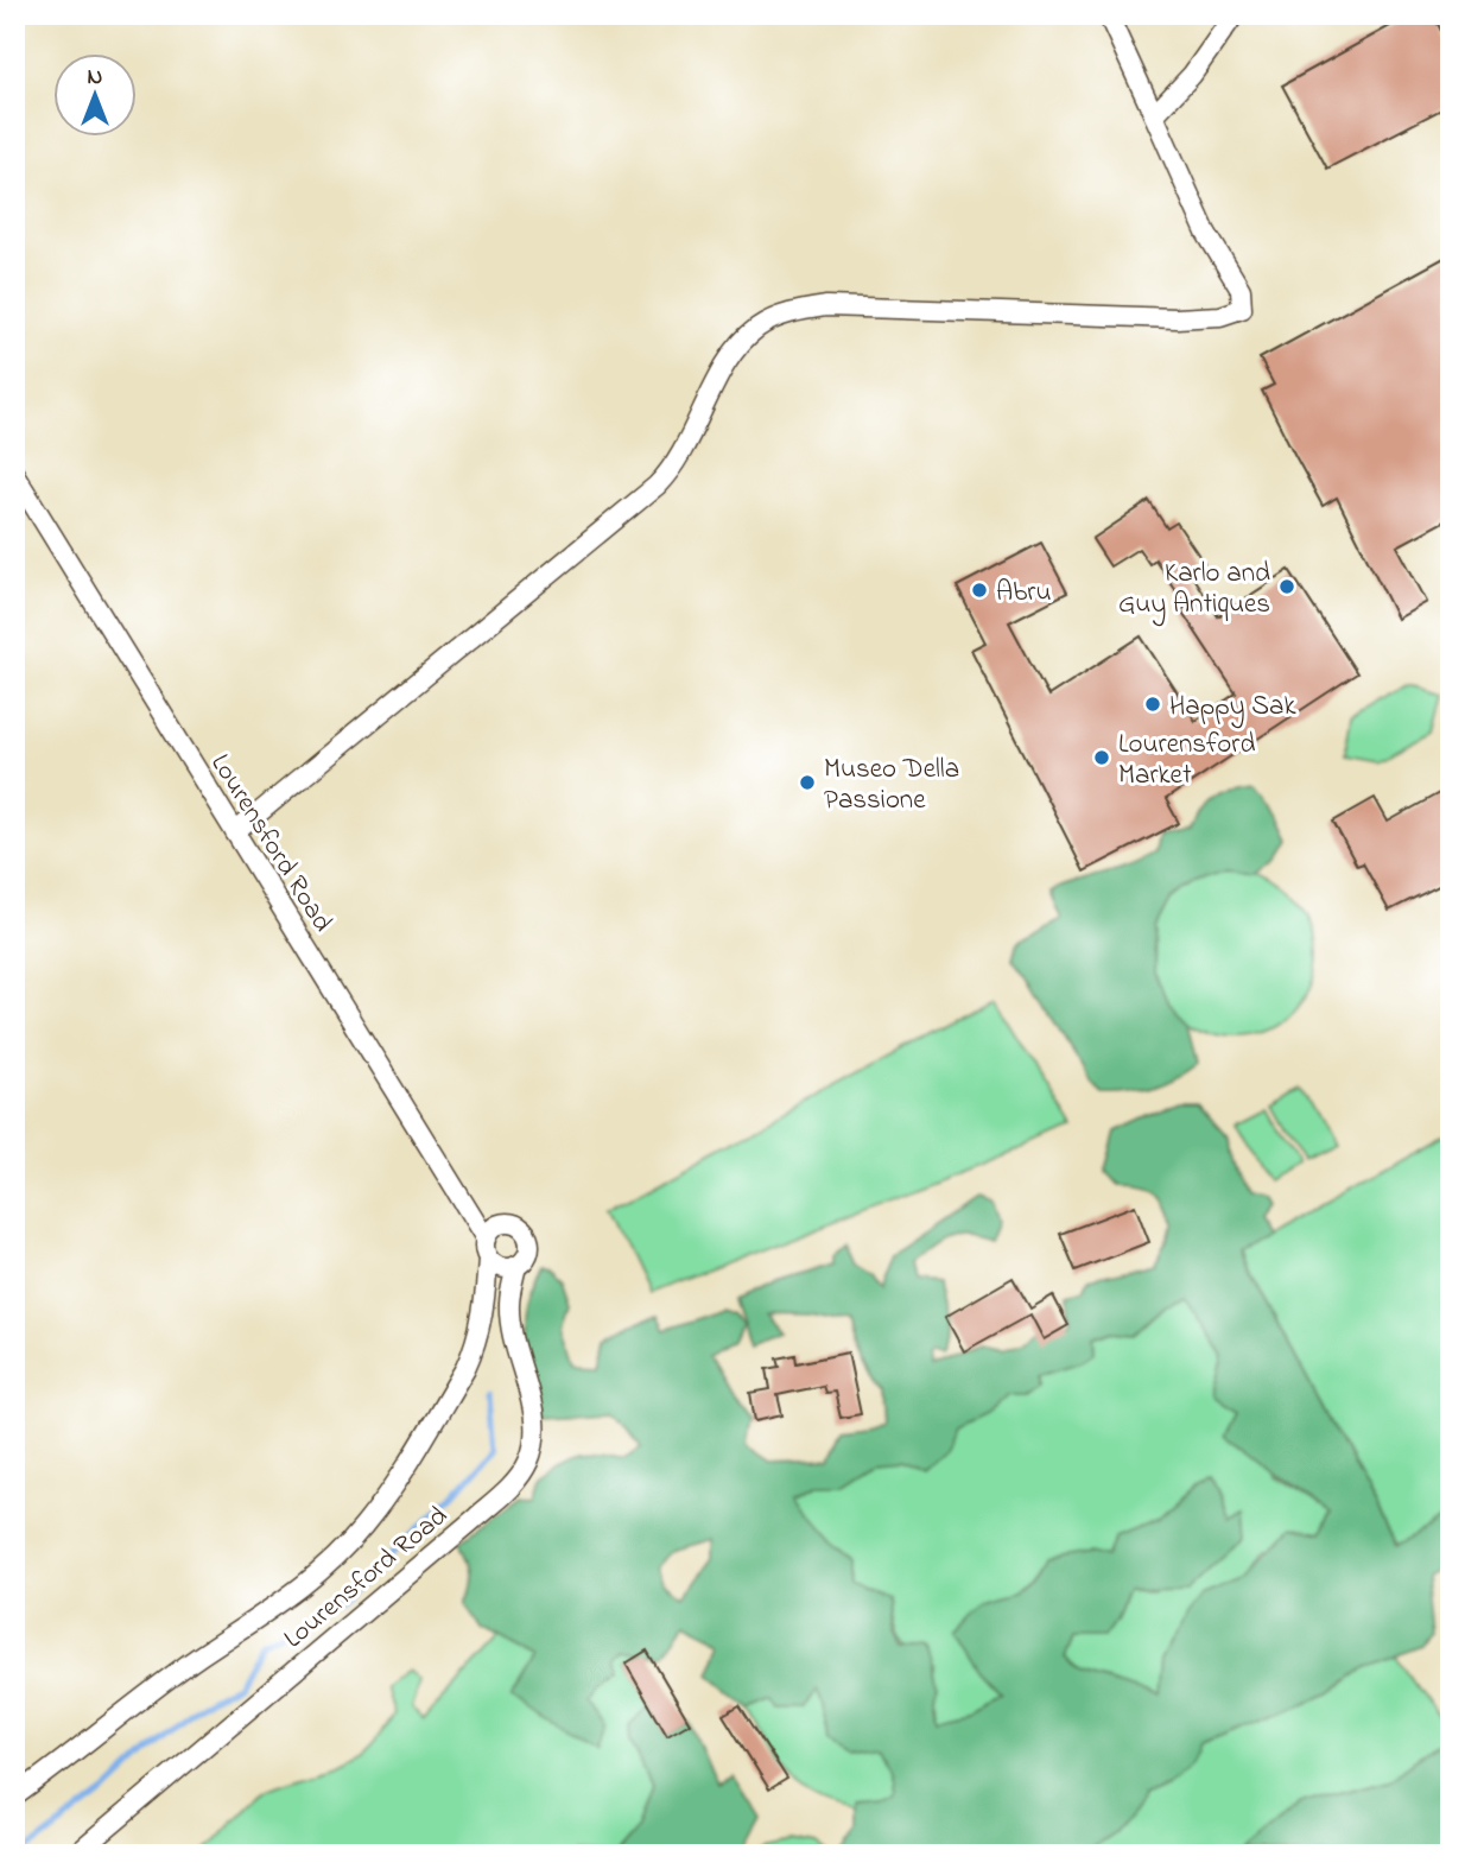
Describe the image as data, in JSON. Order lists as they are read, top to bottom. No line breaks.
{"streets":{"street":["Lourensford Road"]},"places":["Karlo and Guy Antiques","Abru","Happy Sak","Lourensford Market","Museo Della Passione"],"north":"top"}
